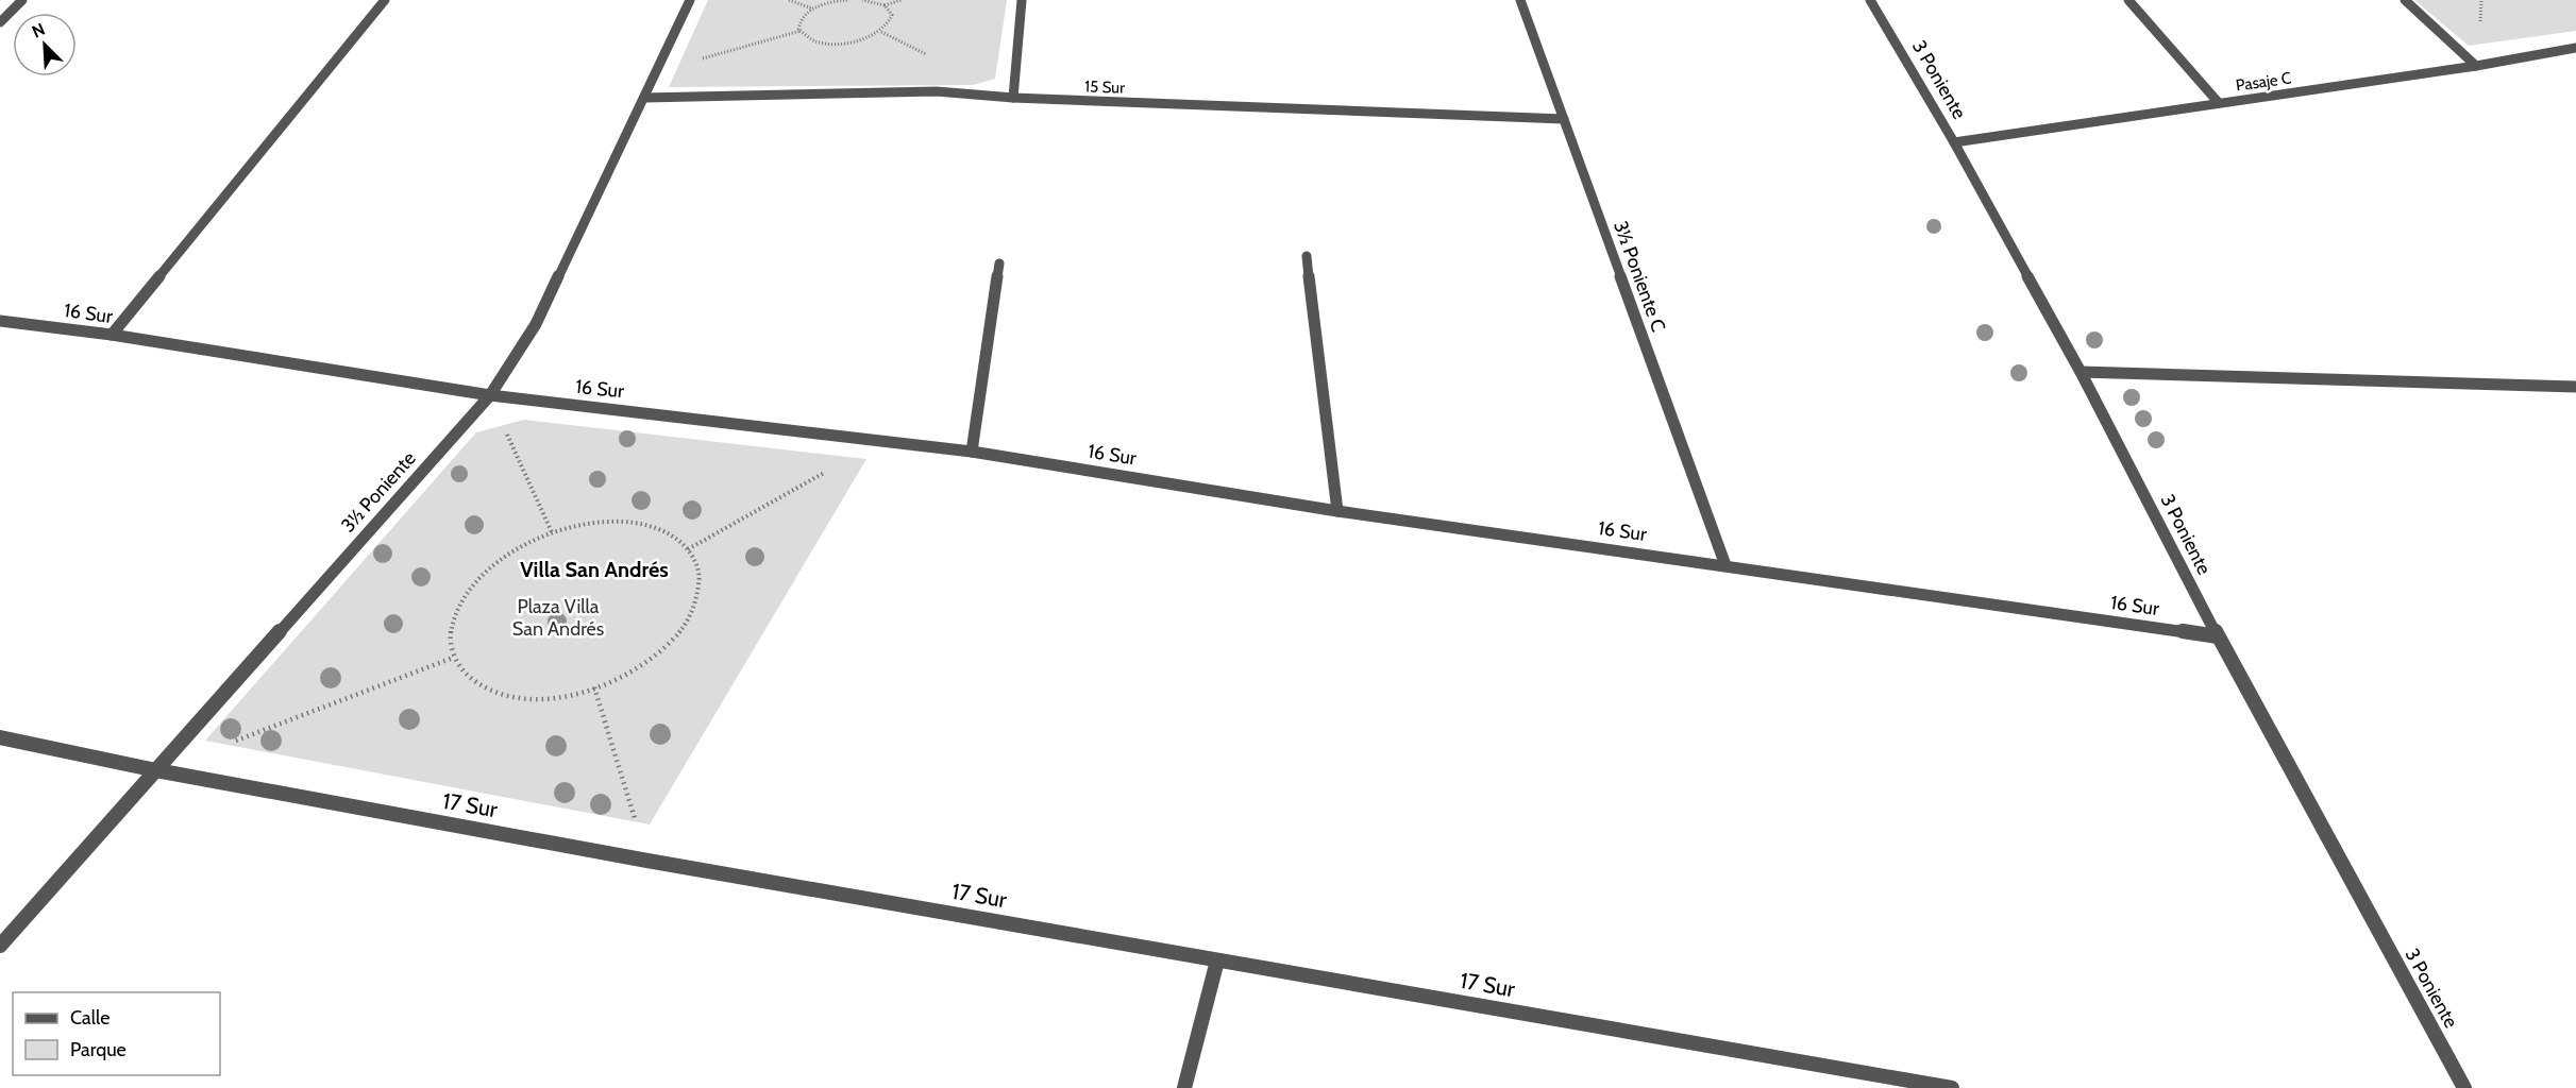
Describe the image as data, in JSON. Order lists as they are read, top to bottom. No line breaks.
{"streets":{"street":["3 Poniente","Pasaje C","15 Sur","3½ Poniente C","16 Sur","3½ Poniente","17 Sur"]},"crossings":[["3 Poniente","Pasaje C"],["3 Poniente","16 Sur"],["15 Sur","3½ Poniente C"],["15 Sur","3½ Poniente"],["3½ Poniente C","16 Sur"],["16 Sur","3½ Poniente"],["3½ Poniente","17 Sur"]],"districts":["Villa San Andrés"],"parks":["Plaza Villa San Andrés"],"legend":["Calle","Parque"],"north":"top left"}
